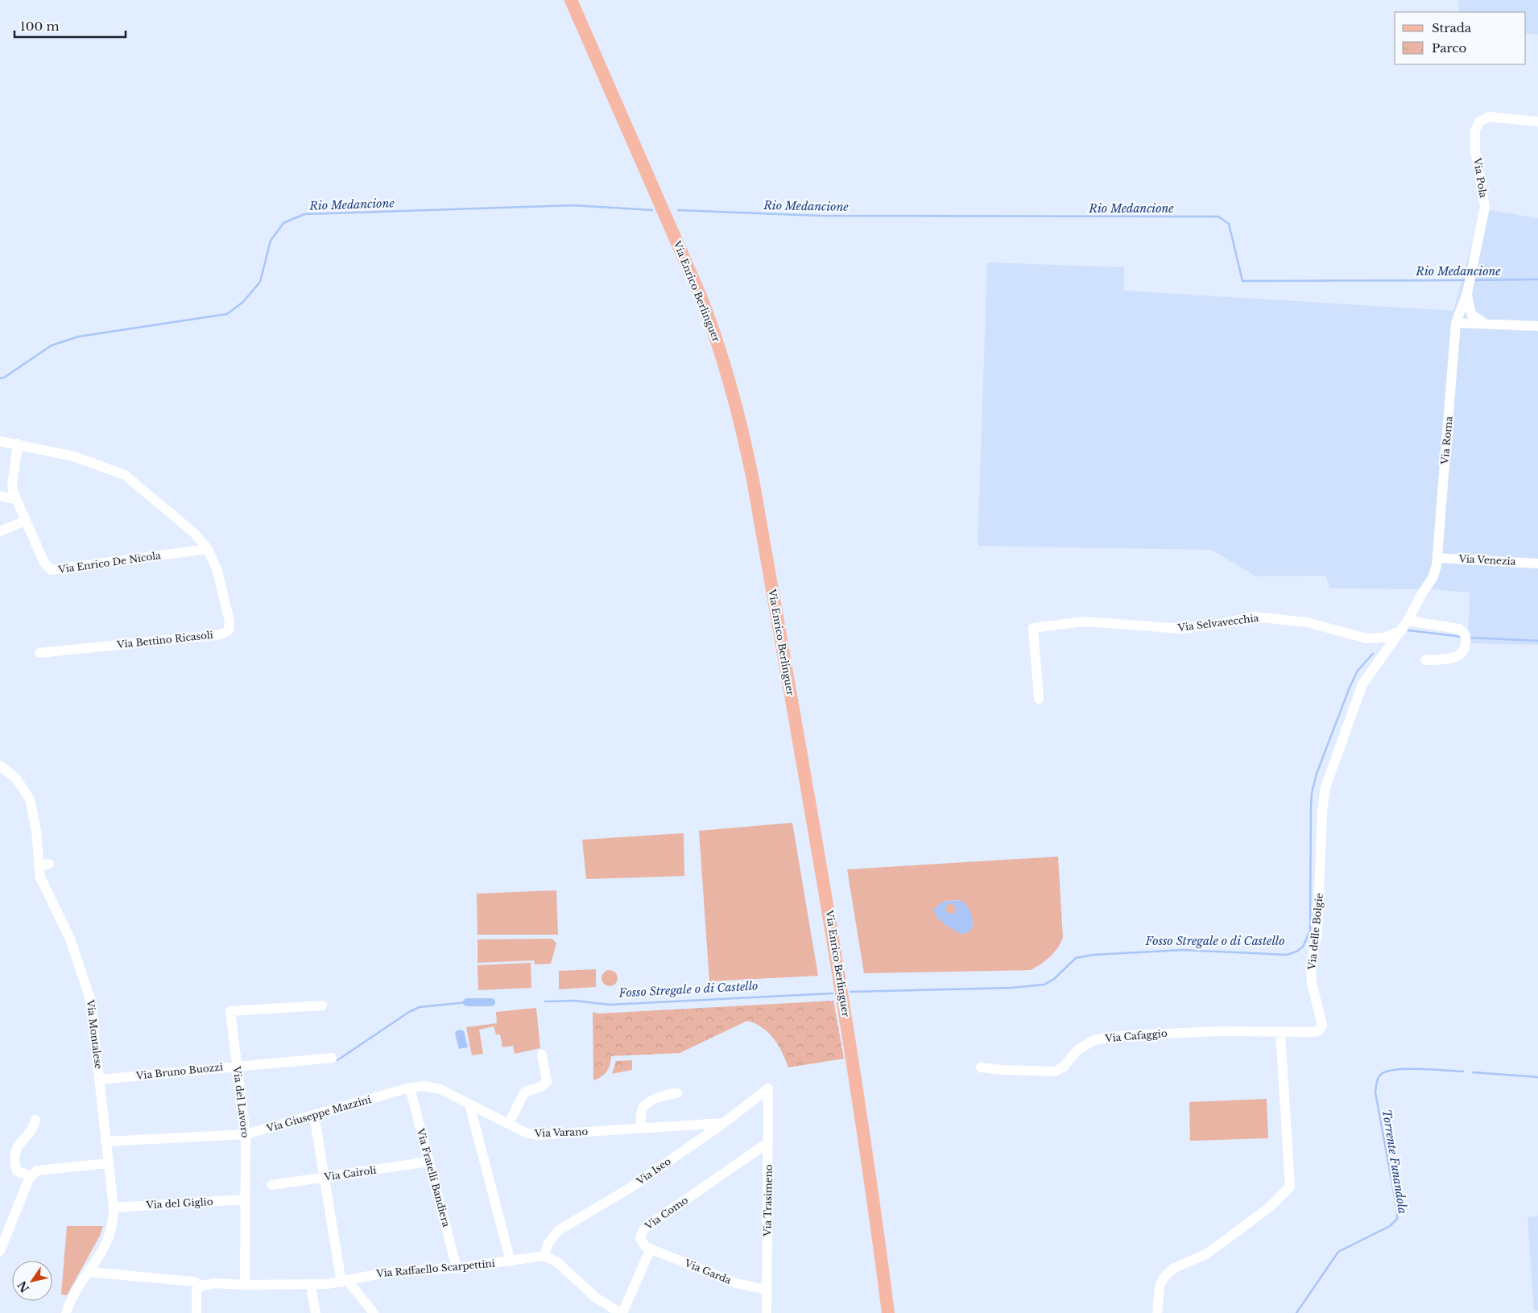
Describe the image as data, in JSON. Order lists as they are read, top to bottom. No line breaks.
{"streets":{"main road":["Via Enrico Berlinguer"],"street":["Via Pola","Via Roma","Via Venezia","Via Enrico De Nicola","Via Selvavecchia","Via Bettino Ricasoli","Via delle Bolgie","Via Montalese","Via Cafaggio","Via Bruno Buozzi","Via del Lavoro","Via Giuseppe Mazzini","Via Varano","Via Iseo","Via Cairoli","Via Fratelli Bandiera","Via Trasimeno","Via del Giglio","Via Como","Via Raffaello Scarpettini","Via Garda"]},"crossings":[["Via Pola","Via Roma"],["Via Roma","Via Venezia"],["Via Roma","Via Selvavecchia"],["Via Roma","Via delle Bolgie"],["Via Enrico De Nicola","Via Bettino Ricasoli"],["Via Selvavecchia","Via delle Bolgie"],["Via delle Bolgie","Via Cafaggio"],["Via Montalese","Via Bruno Buozzi"],["Via Montalese","Via Giuseppe Mazzini"],["Via Montalese","Via del Giglio"],["Via Montalese","Via Raffaello Scarpettini"],["Via Bruno Buozzi","Via del Lavoro"],["Via del Lavoro","Via Giuseppe Mazzini"],["Via del Lavoro","Via del Giglio"],["Via del Lavoro","Via Raffaello Scarpettini"],["Via Giuseppe Mazzini","Via Varano"],["Via Giuseppe Mazzini","Via Fratelli Bandiera"],["Via Varano","Via Iseo"],["Via Varano","Via Fratelli Bandiera"],["Via Iseo","Via Trasimeno"],["Via Iseo","Via Raffaello Scarpettini"],["Via Cairoli","Via Fratelli Bandiera"],["Via Fratelli Bandiera","Via Raffaello Scarpettini"],["Via Trasimeno","Via Como"],["Via Trasimeno","Via Garda"],["Via Como","Via Garda"]],"water":["Rio Medancione","Fosso Stregale o di Castello","Torrente Funandola"],"legend":["Strada","Parco"],"scale_bar":"100 m","north":"bottom left"}
